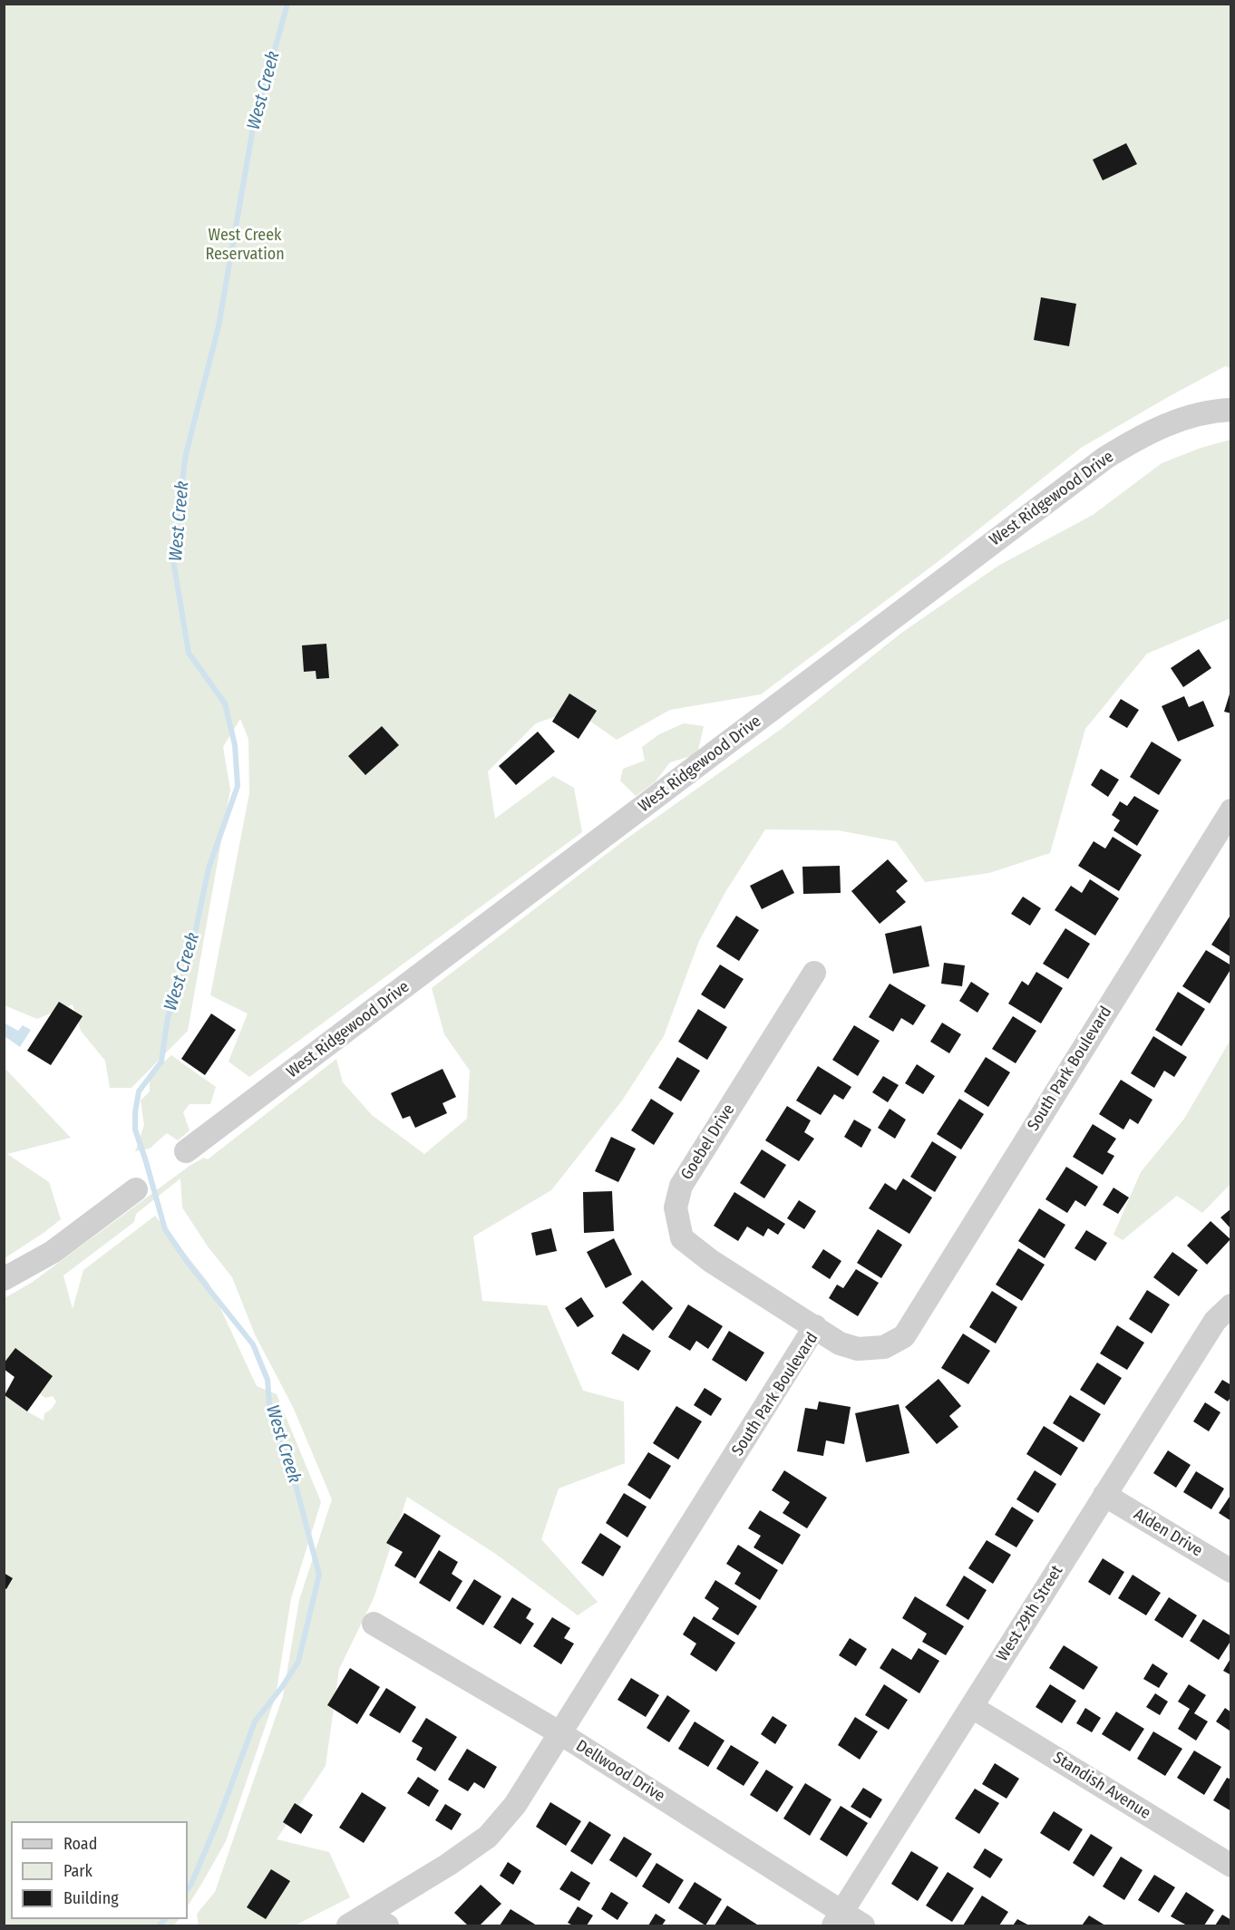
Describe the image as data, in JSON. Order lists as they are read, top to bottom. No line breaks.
{"streets":{"street":["West Ridgewood Drive","South Park Boulevard","Goebel Drive","Alden Drive","West 29th Street","Dellwood Drive","Standish Avenue"]},"crossings":[["South Park Boulevard","Goebel Drive"],["South Park Boulevard","Dellwood Drive"],["Alden Drive","West 29th Street"],["West 29th Street","Dellwood Drive"],["West 29th Street","Standish Avenue"]],"water":["West Creek"],"parks":["West Creek Reservation"],"legend":["Road","Park","Building"]}
